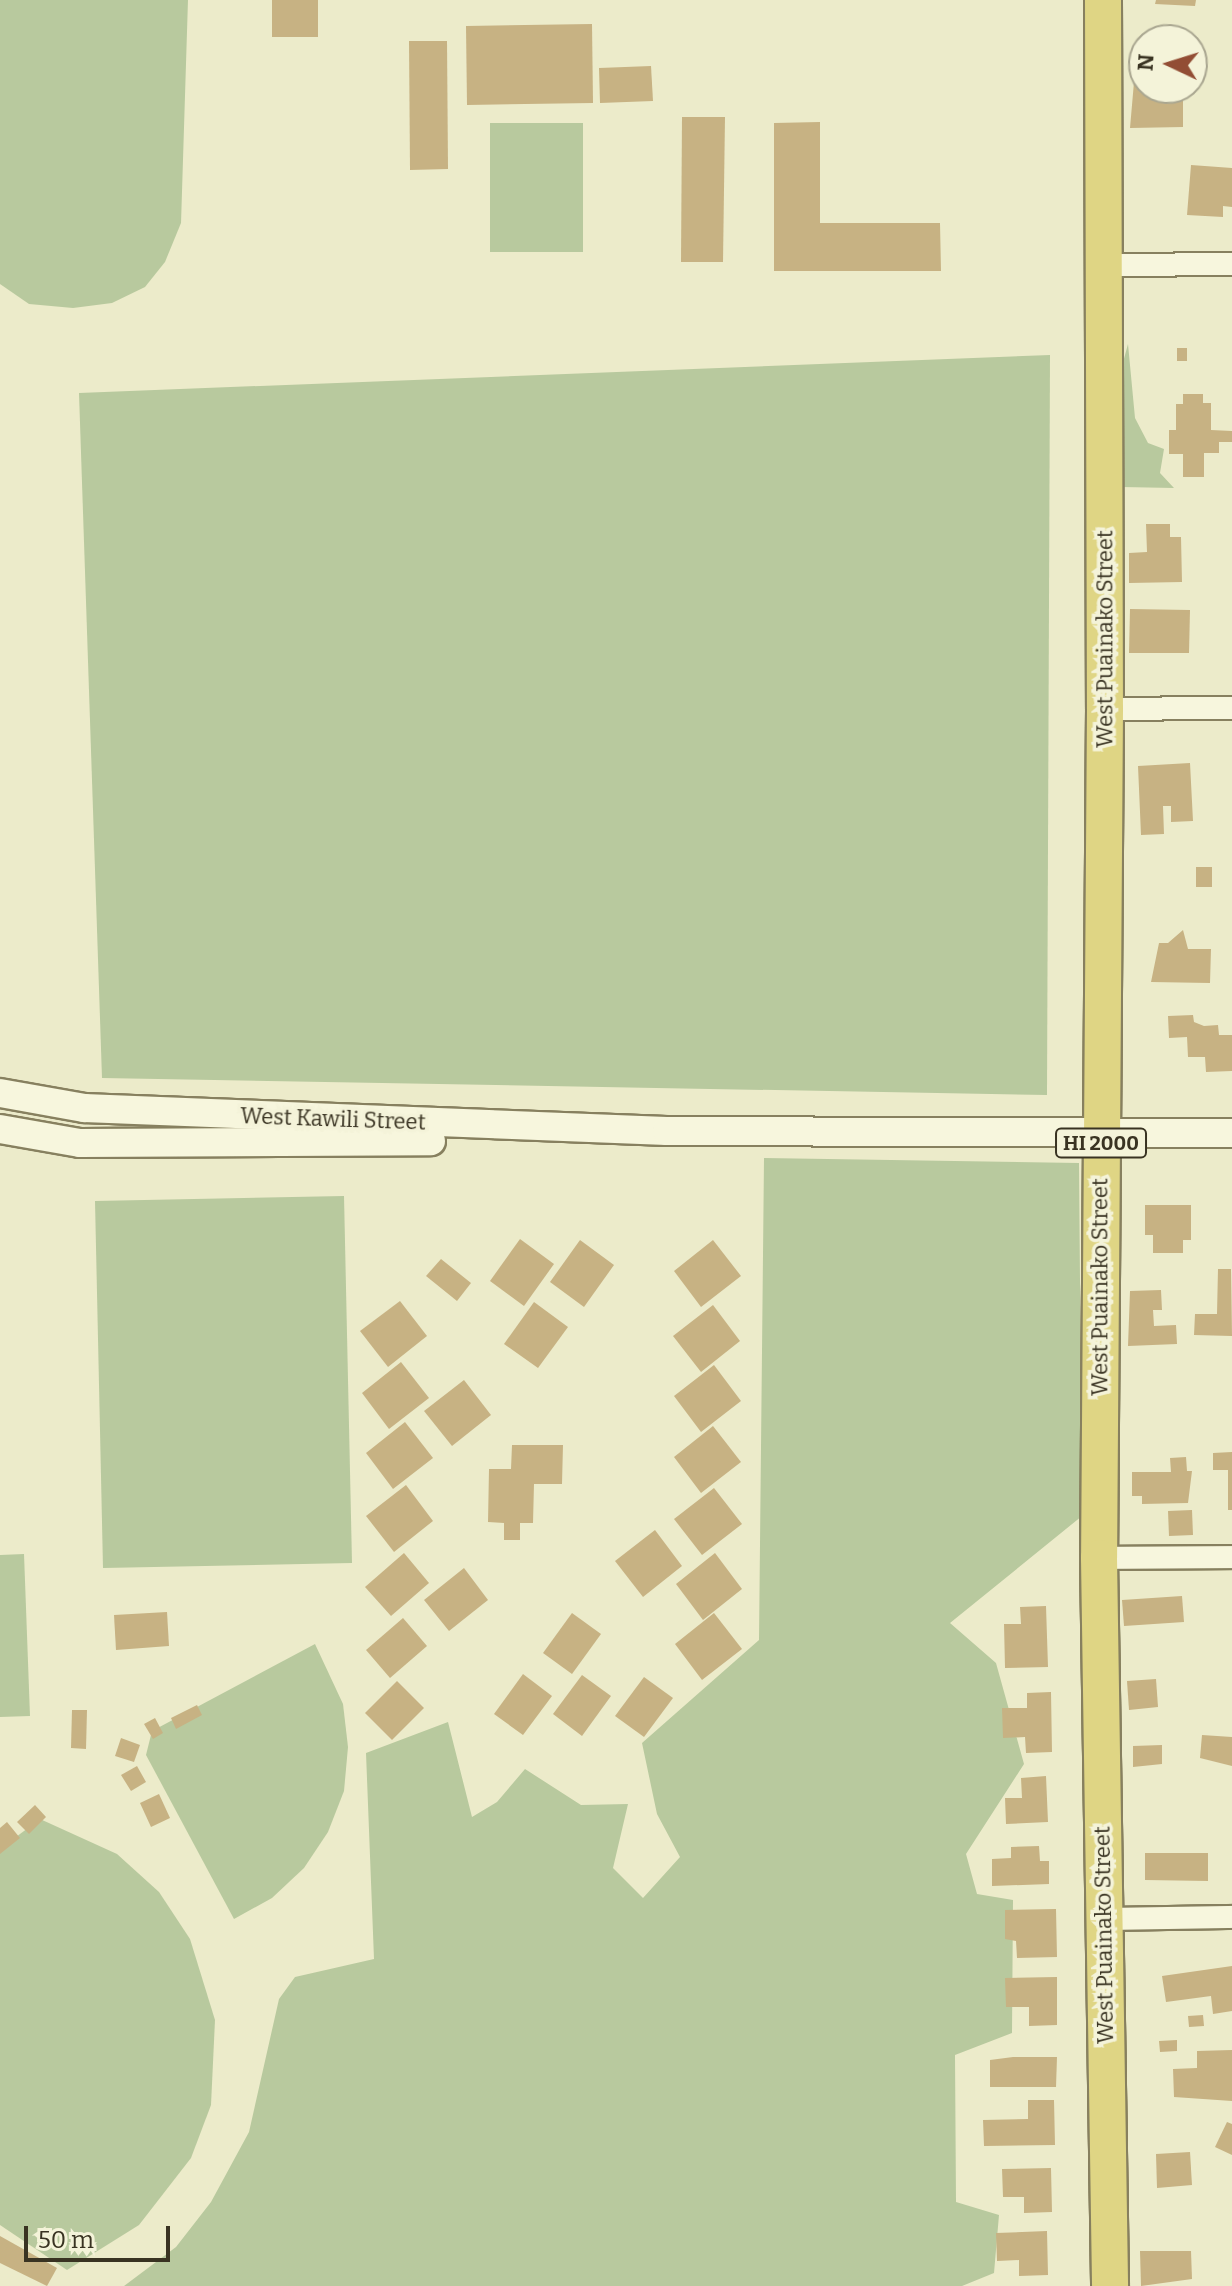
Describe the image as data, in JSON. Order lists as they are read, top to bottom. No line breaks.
{"streets":{"highway":["West Puainako Street","HI 2000"],"street":["West Kawili Street"]},"crossings":[["West Puainako Street","West Kawili Street"]],"scale_bar":"50 m","north":"left"}
